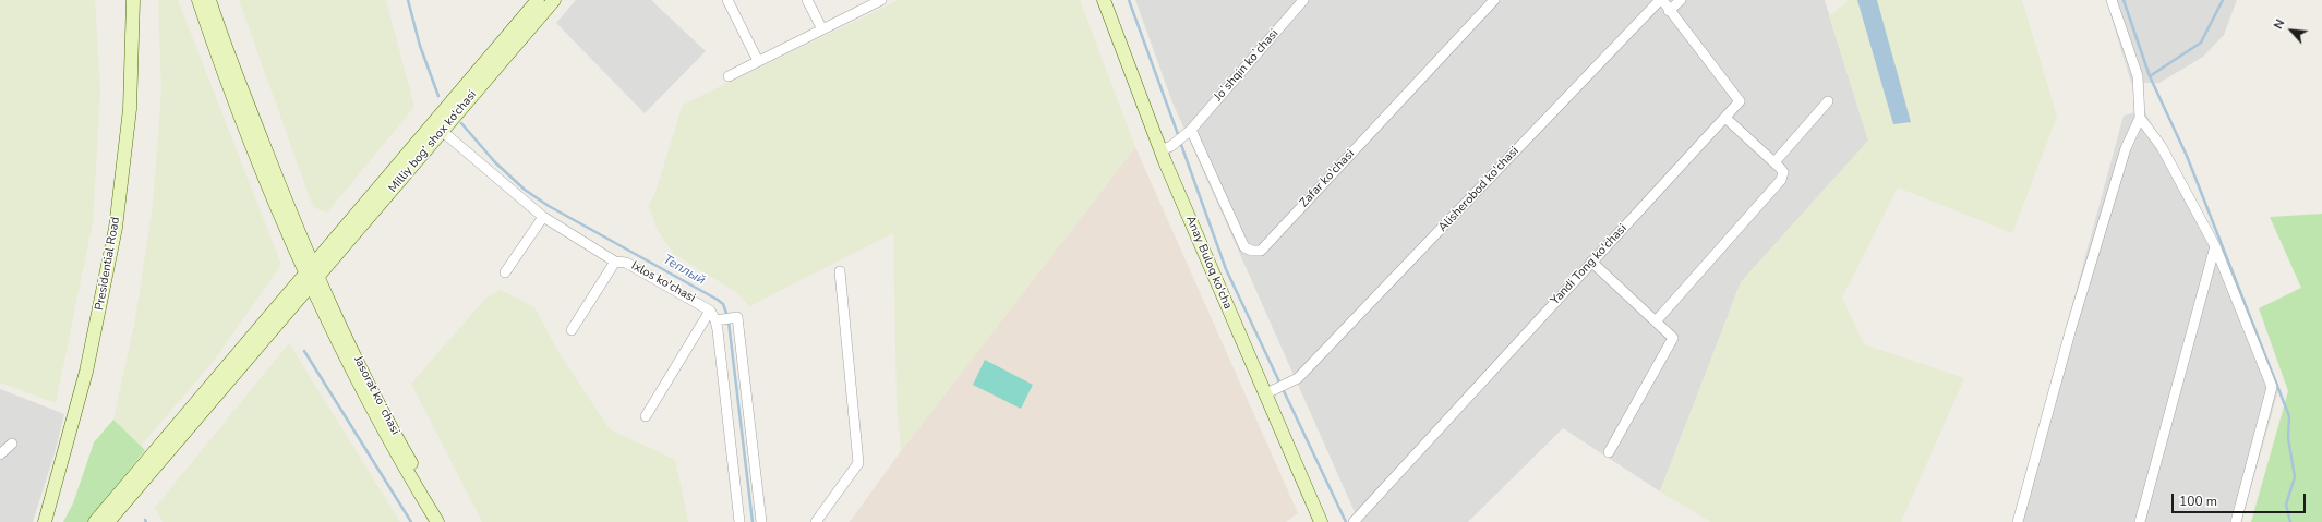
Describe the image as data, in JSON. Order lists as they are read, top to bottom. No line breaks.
{"streets":{"main road":["Milliy bog‘ shox ko‘chasi","Anay Buloq ko'cha","Presidential Road","Jasorat koʻchasi"],"street":["Joʼshqin koʼchasi","Zafar ko'chasi","Alisherobod ko'chasi","Yandi Tong ko'chasi","Ixlos ko'chasi"]},"crossings":[["Joʼshqin koʼchasi","Zafar ko'chasi"],["Joʼshqin koʼchasi","Anay Buloq ko'cha"],["Milliy bog‘ shox ko‘chasi","Ixlos ko'chasi"],["Milliy bog‘ shox ko‘chasi","Jasorat koʻchasi"],["Alisherobod ko'chasi","Anay Buloq ko'cha"],["Alisherobod ko'chasi","Yandi Tong ko'chasi"]],"water":["Теплый"],"scale_bar":"100 m","north":"top left"}
